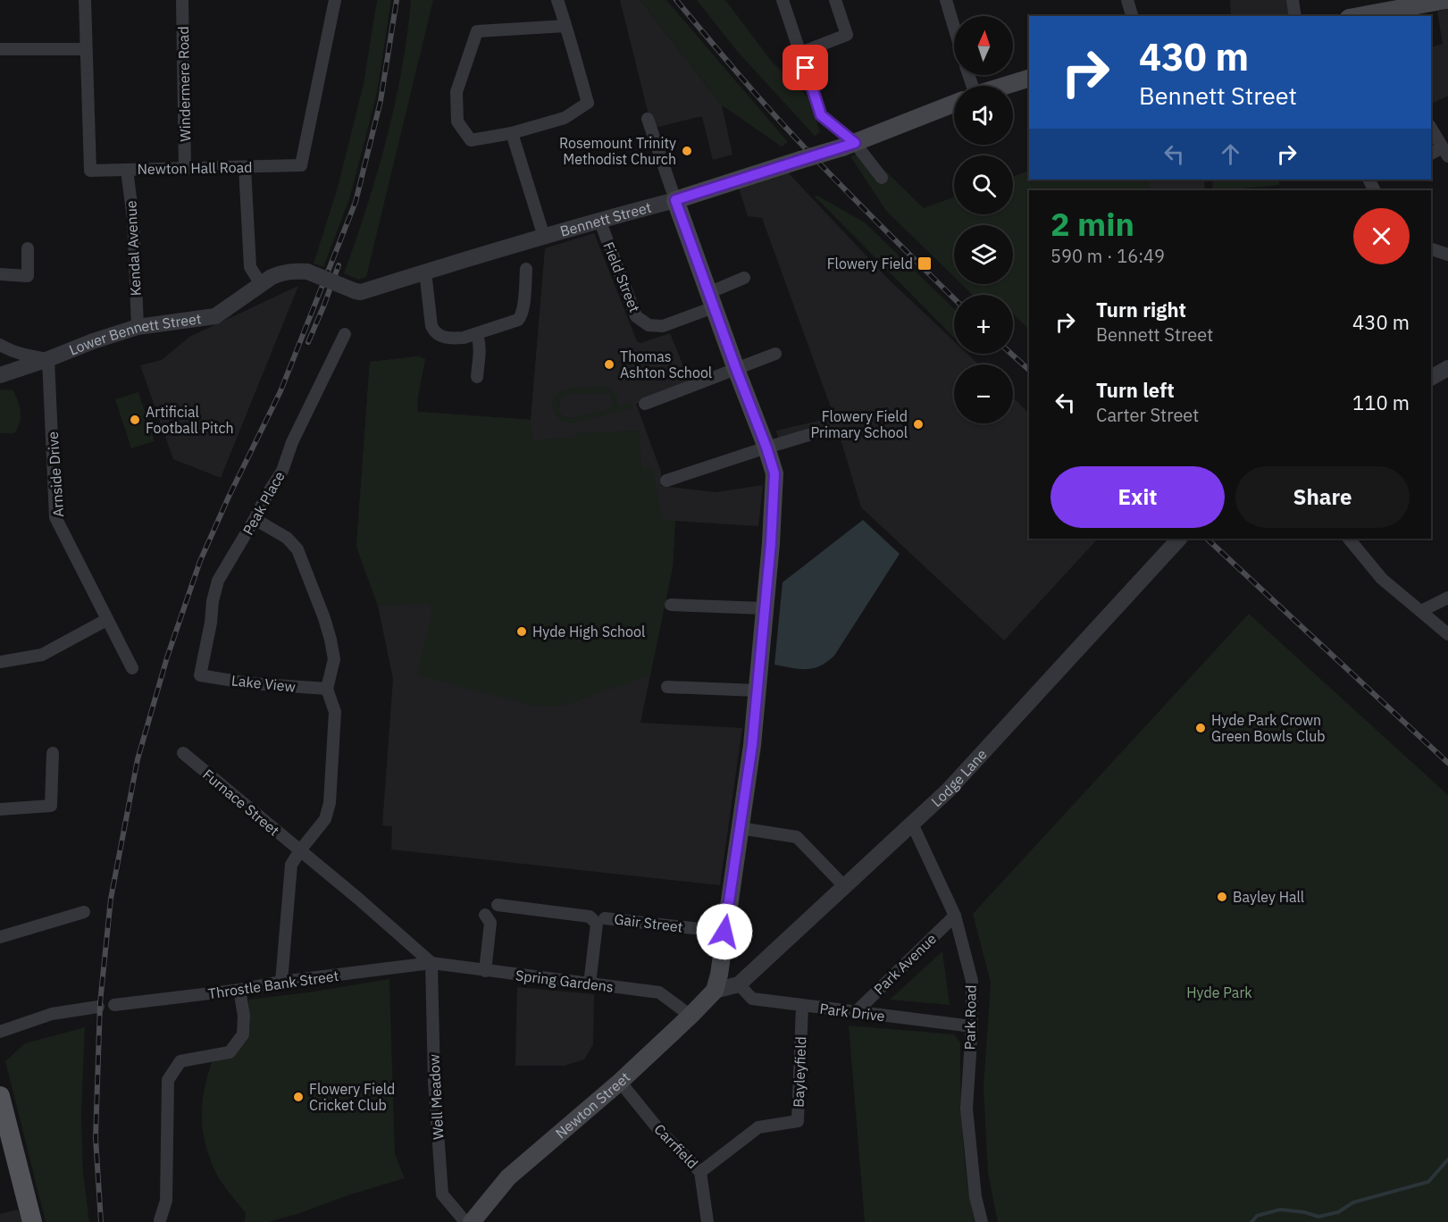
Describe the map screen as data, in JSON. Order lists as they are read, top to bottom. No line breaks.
{"streets":{"main road":["Bennett Street","Newton Street"],"street":["Windermere Road","Newton Hall Road","Kendal Avenue","Field Street","Lower Bennett Street","Arnside Drive","Peak Place","Lake View","Lodge Lane","Furnace Street","Gair Street","Park Avenue","Spring Gardens","Throstle Bank Street","Park Drive","Park Road","Bayleyfield","Well Meadow","Carrfield"]},"crossings":[["Windermere Road","Newton Hall Road"],["Newton Hall Road","Kendal Avenue"],["Bennett Street","Field Street"],["Bennett Street","Lower Bennett Street"],["Kendal Avenue","Lower Bennett Street"],["Lower Bennett Street","Arnside Drive"],["Peak Place","Lake View"],["Lodge Lane","Park Drive"],["Lodge Lane","Park Road"],["Lodge Lane","Newton Street"],["Furnace Street","Spring Gardens"],["Furnace Street","Throstle Bank Street"],["Furnace Street","Well Meadow"],["Park Avenue","Park Drive"],["Park Avenue","Park Road"],["Spring Gardens","Throstle Bank Street"],["Spring Gardens","Well Meadow"],["Spring Gardens","Newton Street"],["Throstle Bank Street","Well Meadow"],["Park Drive","Park Road"],["Park Drive","Bayleyfield"],["Bayleyfield","Carrfield"],["Newton Street","Carrfield"]],"parks":["Hyde Park"],"places":{"other":["Rosemount Trinity Methodist Church","Thomas Ashton School","Artificial Football Pitch","Flowery Field Primary School","Hyde High School","Hyde Park Crown Green Bowls Club","Bayley Hall","Flowery Field Cricket Club"],"transit":["Flowery Field"]},"north":"top","page":{"map_buttons":["+","−"],"turn":["430 m","Bennett Street"],"heading":["2 min","590 m · 16:49"],"list":[{"name":"Turn right","note":"Bennett Street","value":"430 m"},{"name":"Turn left","note":"Carter Street","value":"110 m"}],"buttons":["Exit","Share"]}}
